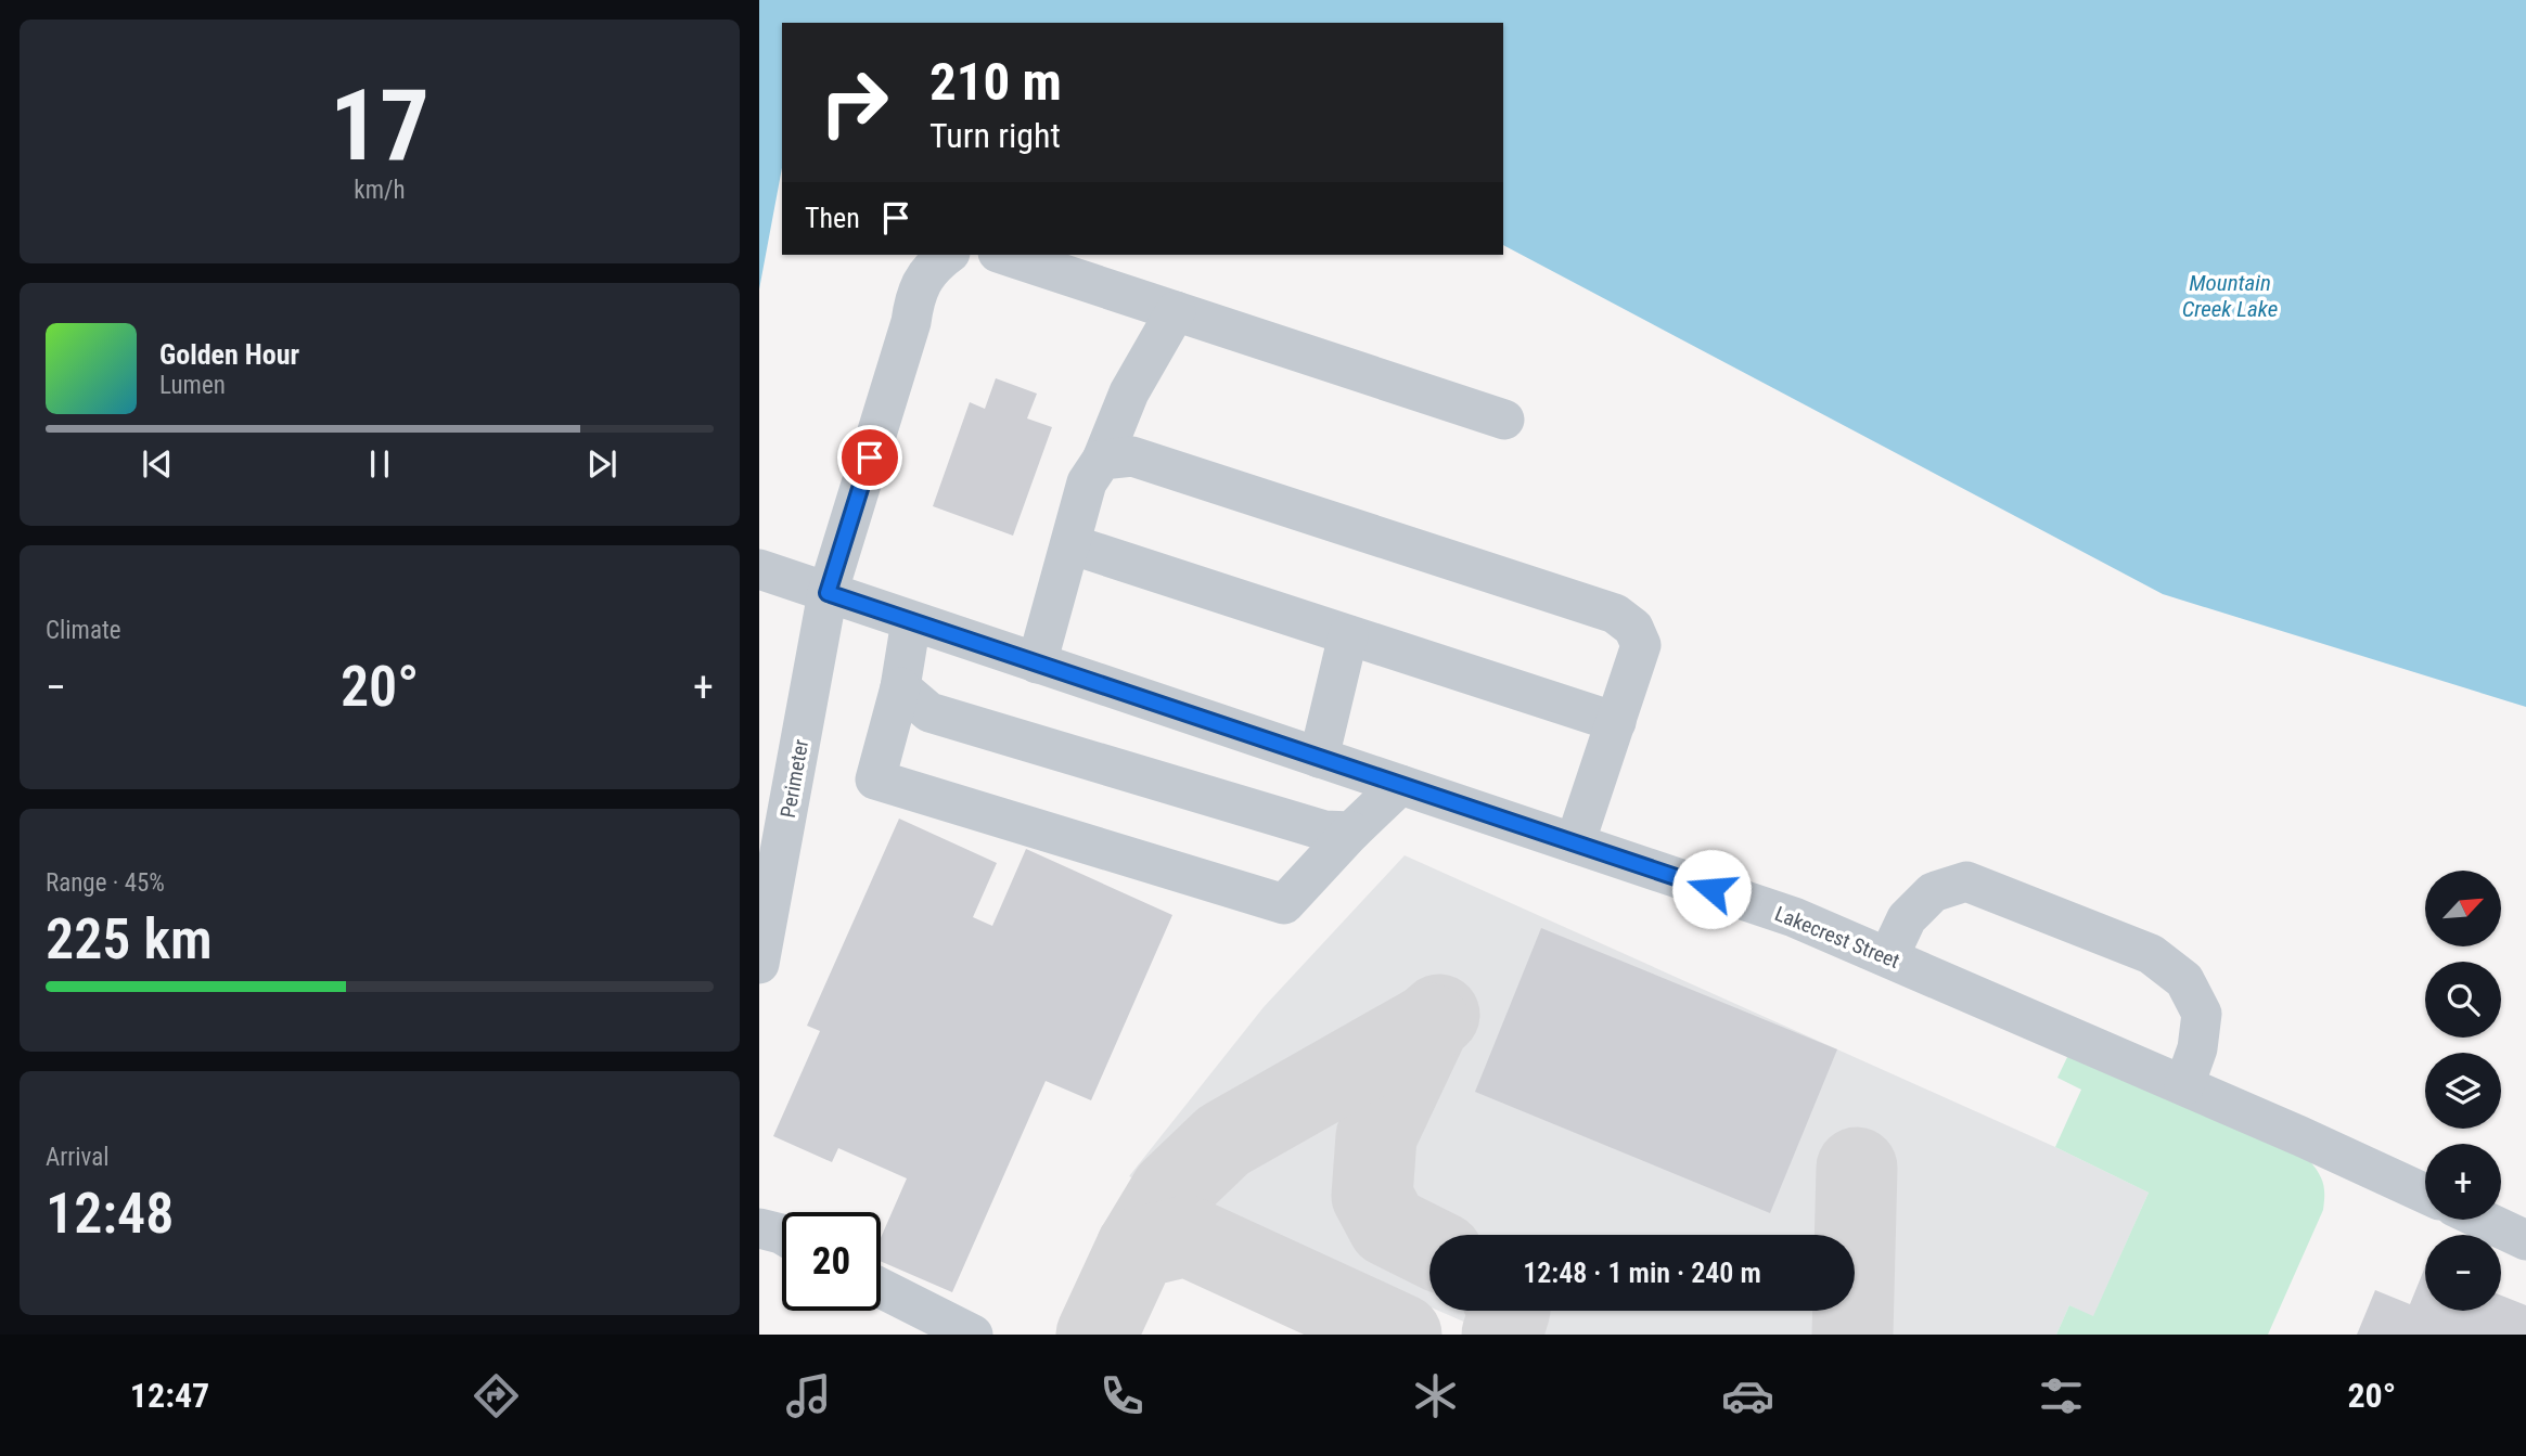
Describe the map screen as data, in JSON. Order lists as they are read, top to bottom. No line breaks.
{"streets":{"lane":["Perimeter","Lakecrest Street"]},"crossings":[["Perimeter","Lakecrest Street"]],"water":["Mountain Creek Lake"],"north":"top right","page":{"tile":[["17","km/h"],"Climate",["Range · 45%","225 km"],["Arrival","12:48"]],"turn":["210 m","Turn right"],"then":"Then","song":["Golden Hour","Lumen"],"heat":["−","20°","+"],"map_buttons":["+","−"],"limit":"20","trip":"12:48 · 1 min · 240 m","tabs":["12:47","20°"]}}
